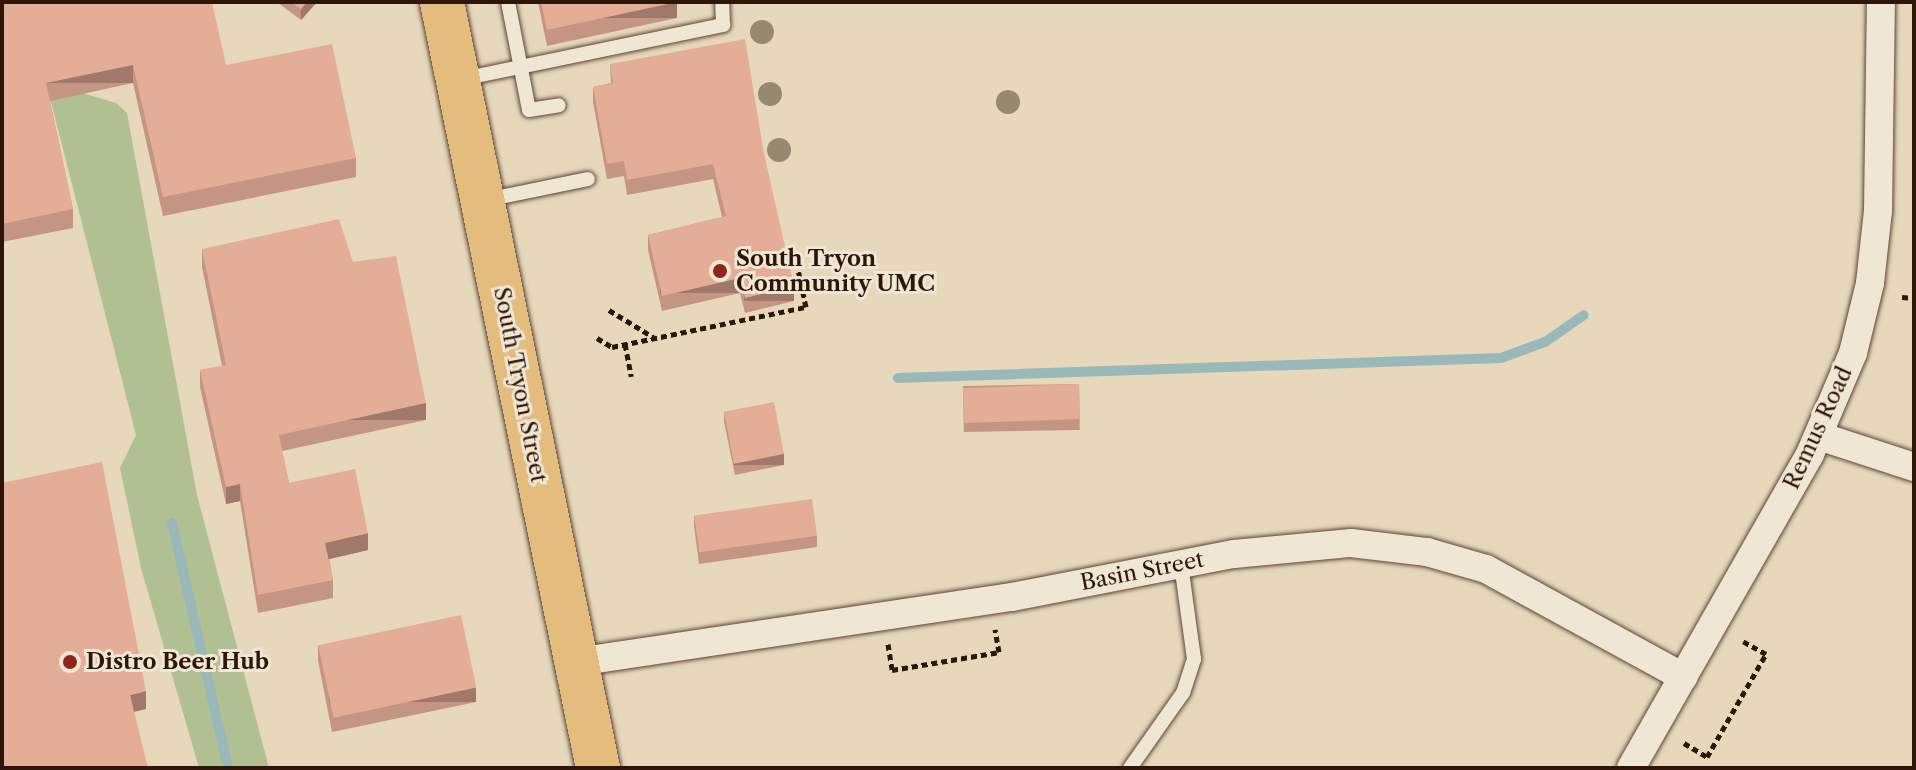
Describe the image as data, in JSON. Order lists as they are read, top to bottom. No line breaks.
{"streets":{"main road":["South Tryon Street"],"street":["Remus Road","Basin Street"]},"crossings":[["South Tryon Street","Basin Street"],["Remus Road","Basin Street"]],"places":["South Tryon Community UMC","Distro Beer Hub"]}
